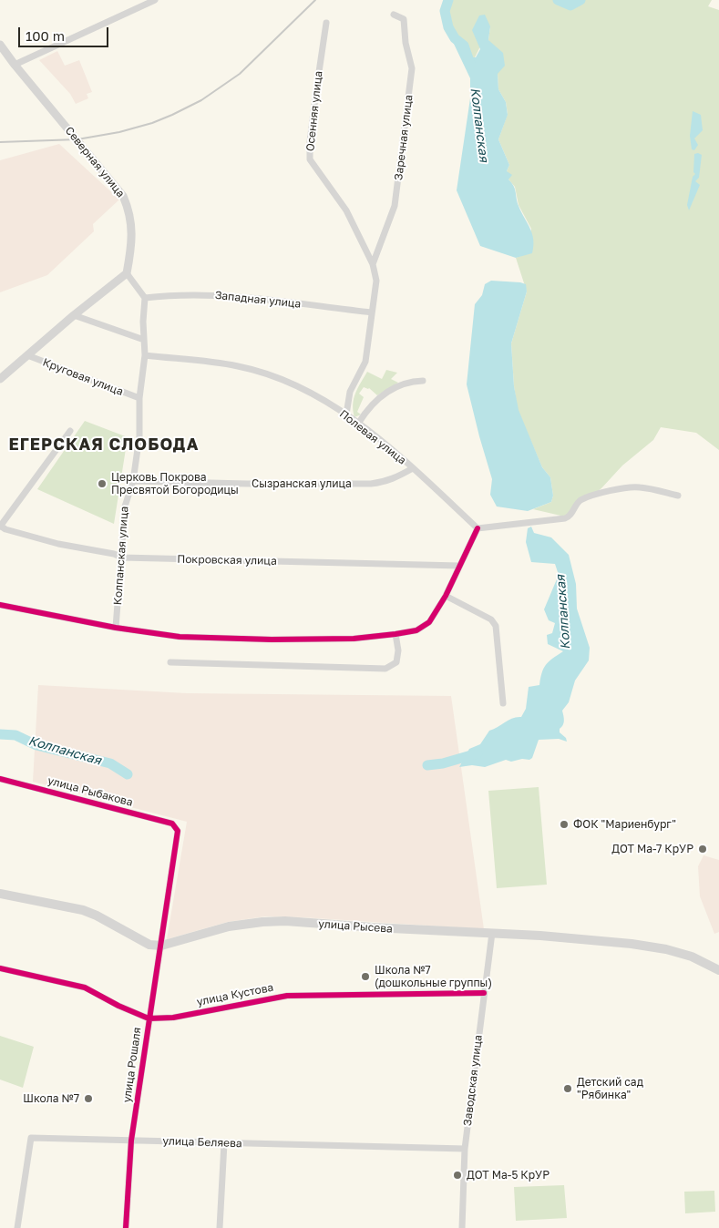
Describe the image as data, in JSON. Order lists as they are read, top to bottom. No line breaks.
{"streets":{"main road":["улица Рысева"],"street":["Осенняя улица","Заречная улица","Северная улица","Западная улица","Круговая улица","Полевая улица","Сызранская улица","Колпанская улица","Покровская улица","улица Рыбакова","улица Кустова","улица Рошаля","Заводская улица","улица Беляева"]},"crossings":[["Осенняя улица","Заречная улица"],["Западная улица","Колпанская улица"],["Круговая улица","Колпанская улица"],["Полевая улица","Сызранская улица"],["Полевая улица","Колпанская улица"],["Сызранская улица","Колпанская улица"],["Колпанская улица","Покровская улица"],["улица Рыбакова","улица Рошаля"],["улица Рысева","улица Рошаля"],["улица Рысева","Заводская улица"],["улица Кустова","улица Рошаля"],["улица Кустова","Заводская улица"],["улица Рошаля","улица Беляева"],["Заводская улица","улица Беляева"]],"districts":["ЕГЕРСКАЯ СЛОБОДА"],"water":["Колпанская"],"places":["Церковь Покрова Пресвятой Богородицы","ФОК \"Мариенбург\"","ДОТ Ма-7 КрУР","Школа №7 (дошкольные группы)","Детский сад \"Рябинка\"","Школа №7","ДОТ Ма-5 КрУР"],"scale_bar":"100 m"}
